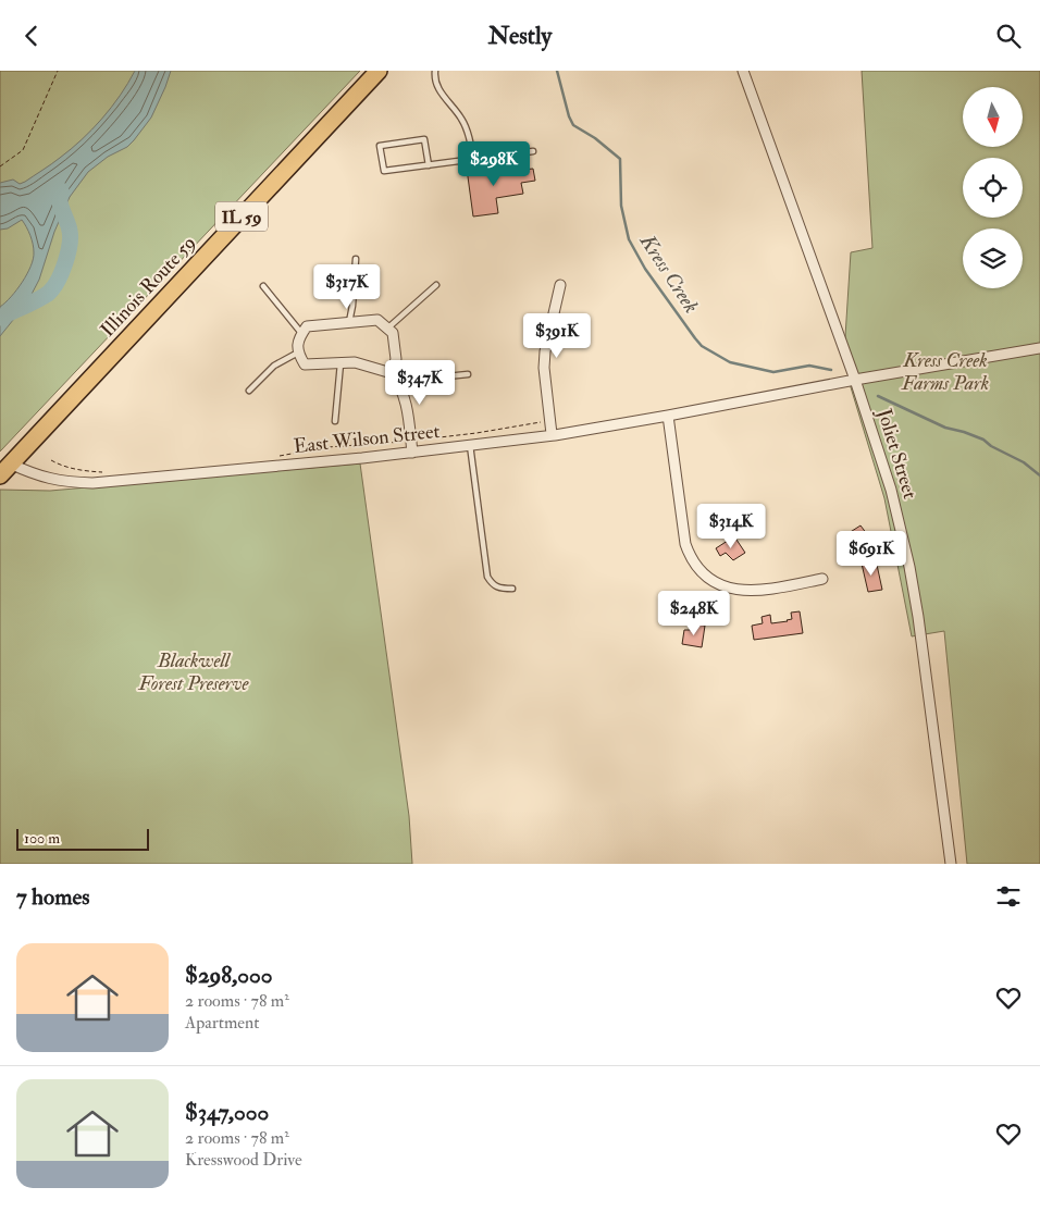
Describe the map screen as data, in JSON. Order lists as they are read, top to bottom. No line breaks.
{"streets":{"main road":["IL 59","Illinois Route 59"],"street":["East Wilson Street","Joliet Street"]},"crossings":[["Illinois Route 59","East Wilson Street"],["East Wilson Street","Joliet Street"]],"water":["Kress Creek"],"parks":["Kress Creek Farms Park","Blackwell Forest Preserve"],"scale_bar":"100 m","north":"bottom","page":{"header":"Nestly","price":["$298K","$317K","$391K","$347K","$314K","$691K","$248K"],"scale":"100 m","heading":"7 homes","list":[{"name":"$298,000","note":"2 rooms · 78 m² · Apartment"},{"name":"$347,000","note":"2 rooms · 78 m² · Kresswood Drive"}]}}
